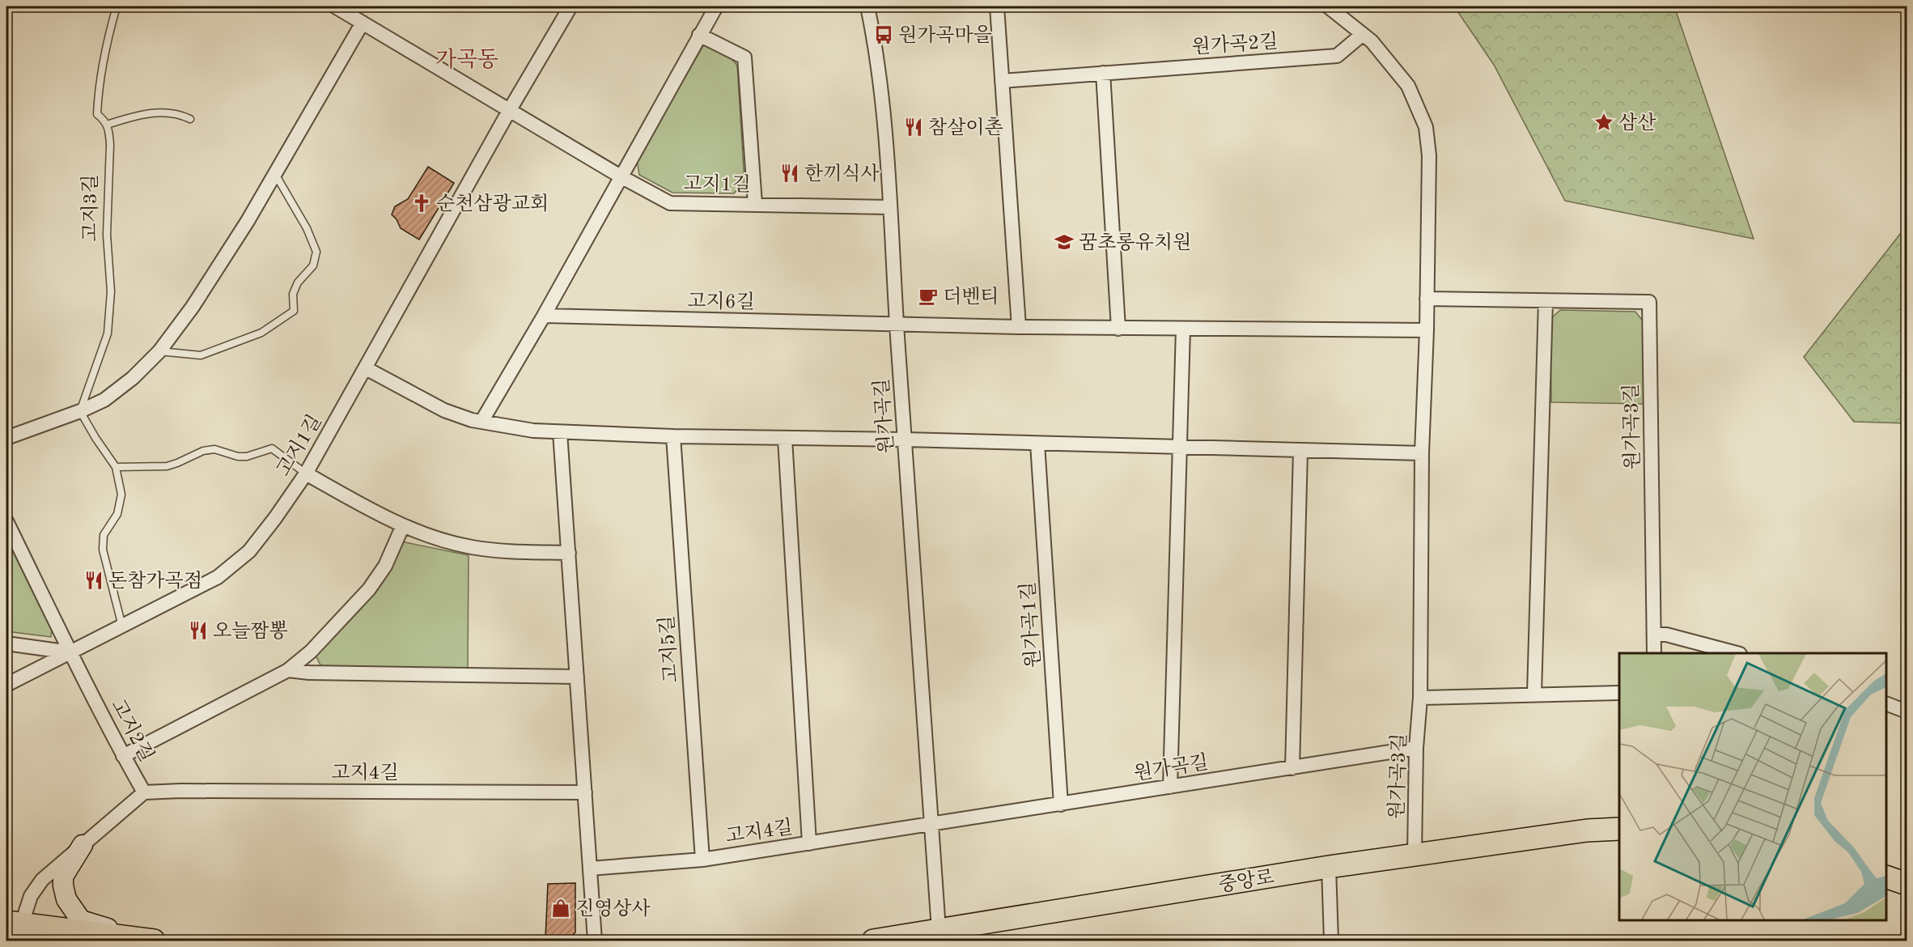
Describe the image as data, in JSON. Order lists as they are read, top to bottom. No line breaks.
{"streets":{"main road":["중앙로"],"street":["원가곡2길","고지1길","고지6길","원가곡길","원가곡3길","원가곡1길","고지5길","고지2길","고지4길"],"lane":["고지3길"]},"crossings":[["원가곡2길","원가곡3길"],["고지1길","원가곡길"],["고지1길","고지2길"],["고지6길","원가곡길"],["원가곡길","원가곡3길"],["원가곡길","원가곡1길"],["원가곡길","고지4길"],["원가곡길","중앙로"],["원가곡3길","중앙로"],["고지5길","고지4길"],["고지2길","고지4길"]],"districts":["가곡동"],"places":{"bus stop":["원가곡마을"],"place":["삼산"],"restaurant":["참살이촌","한끼식사","돈참가곡점","오늘짬뽕"],"church":["순천삼광교회"],"school or university":["꿈초롱유치원"],"cafe":["더벤티"],"shop":["진영상사"]}}
